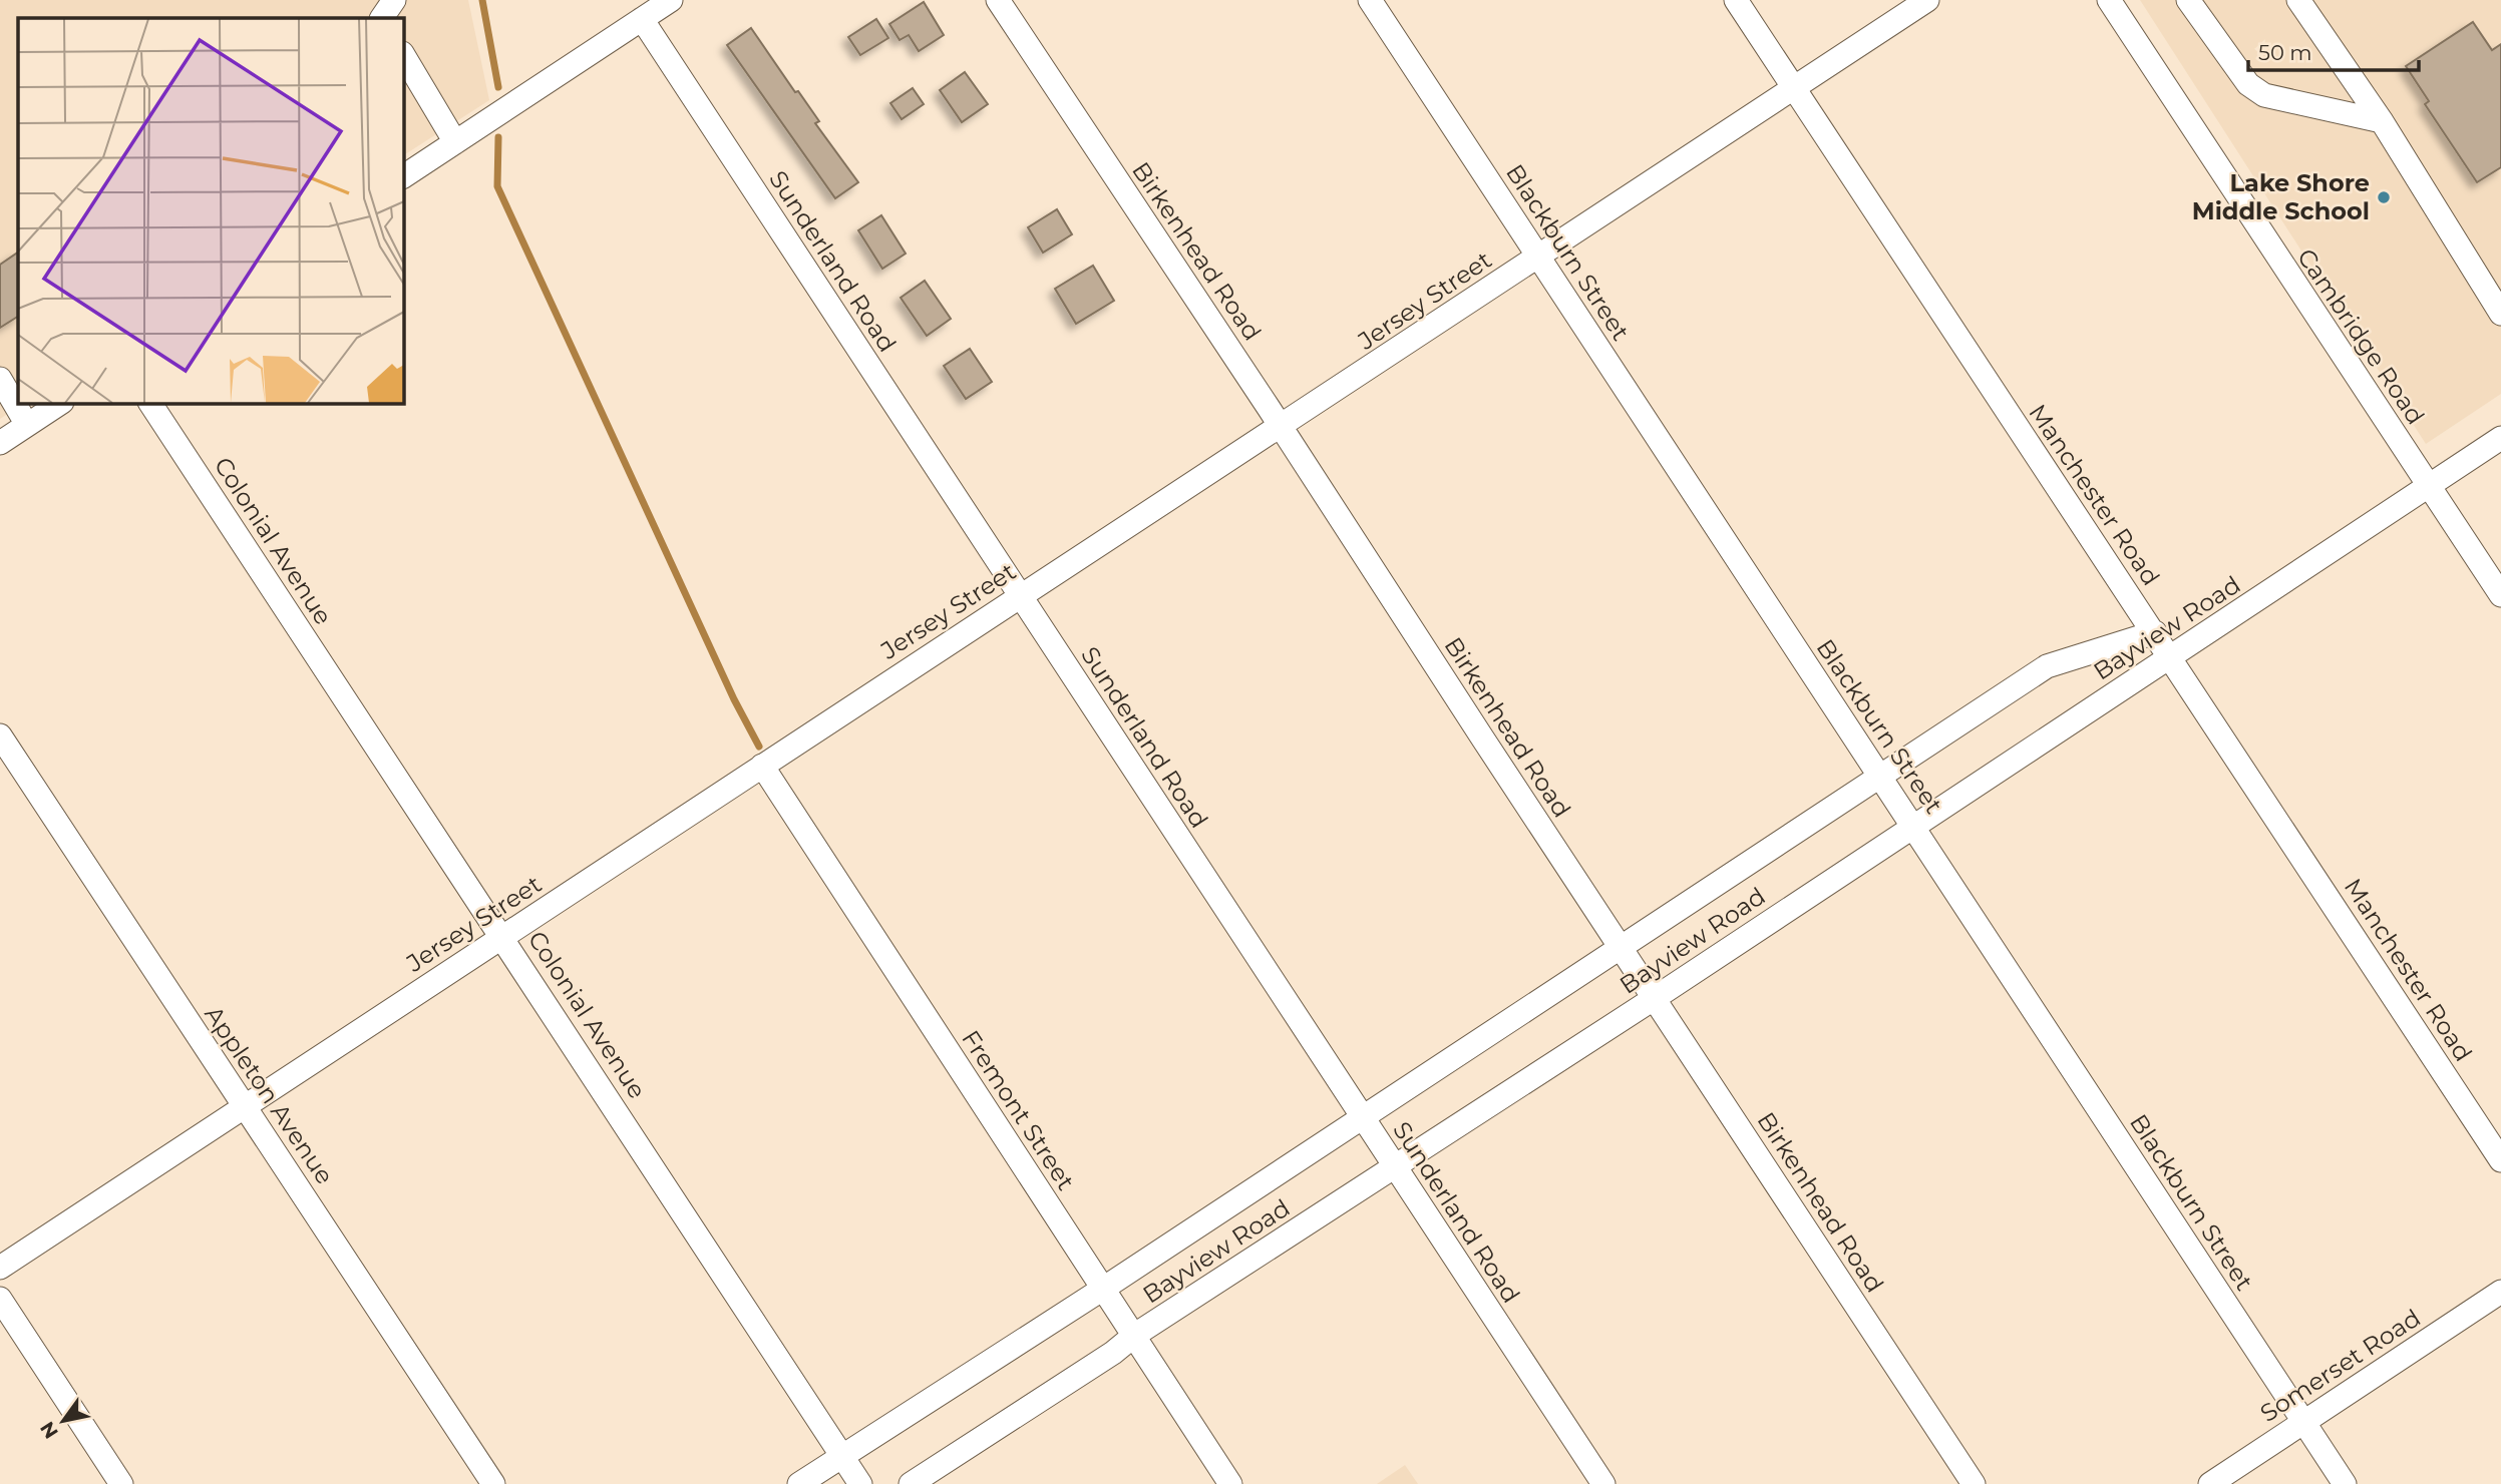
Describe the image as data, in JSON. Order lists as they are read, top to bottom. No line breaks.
{"streets":{"street":["Birkenhead Road","Blackburn Street","Sunderland Road","Jersey Street","Cambridge Road","Manchester Road","Colonial Avenue","Bayview Road","Appleton Avenue","Fremont Street","Somerset Road"]},"crossings":[["Birkenhead Road","Jersey Street"],["Birkenhead Road","Bayview Road"],["Blackburn Street","Jersey Street"],["Blackburn Street","Bayview Road"],["Blackburn Street","Somerset Road"],["Sunderland Road","Jersey Street"],["Sunderland Road","Bayview Road"],["Jersey Street","Manchester Road"],["Jersey Street","Colonial Avenue"],["Jersey Street","Appleton Avenue"],["Jersey Street","Fremont Street"],["Cambridge Road","Bayview Road"],["Manchester Road","Bayview Road"],["Colonial Avenue","Bayview Road"],["Bayview Road","Fremont Street"]],"places":["Lake Shore Middle School"],"scale_bar":"50 m","north":"bottom left"}
